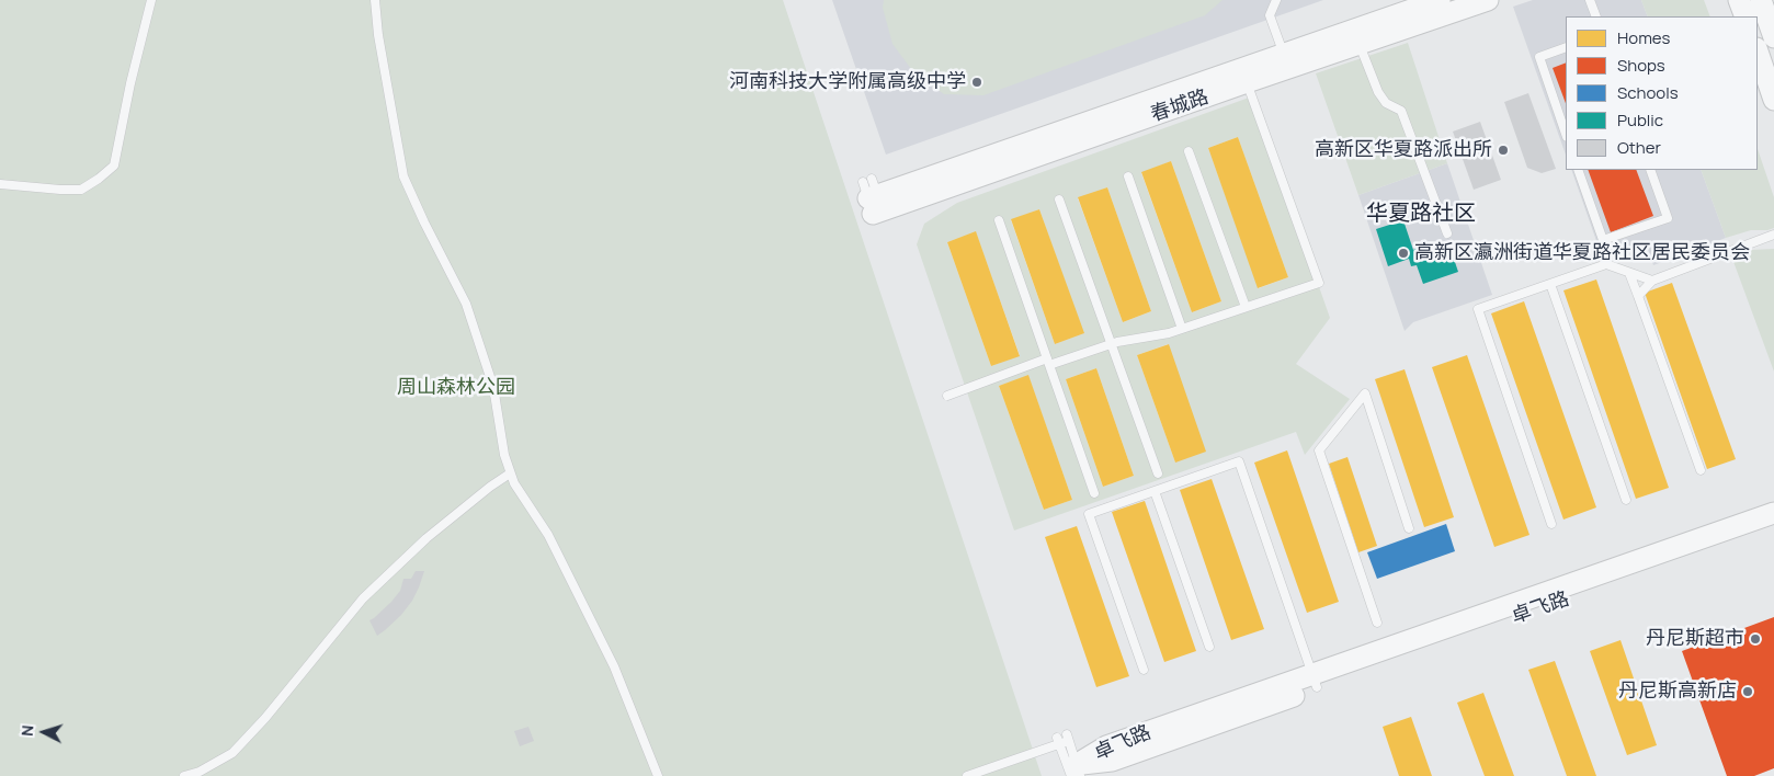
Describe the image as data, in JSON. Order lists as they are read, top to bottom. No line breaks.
{"streets":{"street":["春城路","卓飞路"]},"districts":["华夏路社区"],"parks":["周山森林公园"],"places":["河南科技大学附属高级中学","高新区华夏路派出所","高新区瀛洲街道华夏路社区居民委员会","丹尼斯超市","丹尼斯高新店"],"legend":["Homes","Shops","Schools","Public","Other"],"north":"left"}
